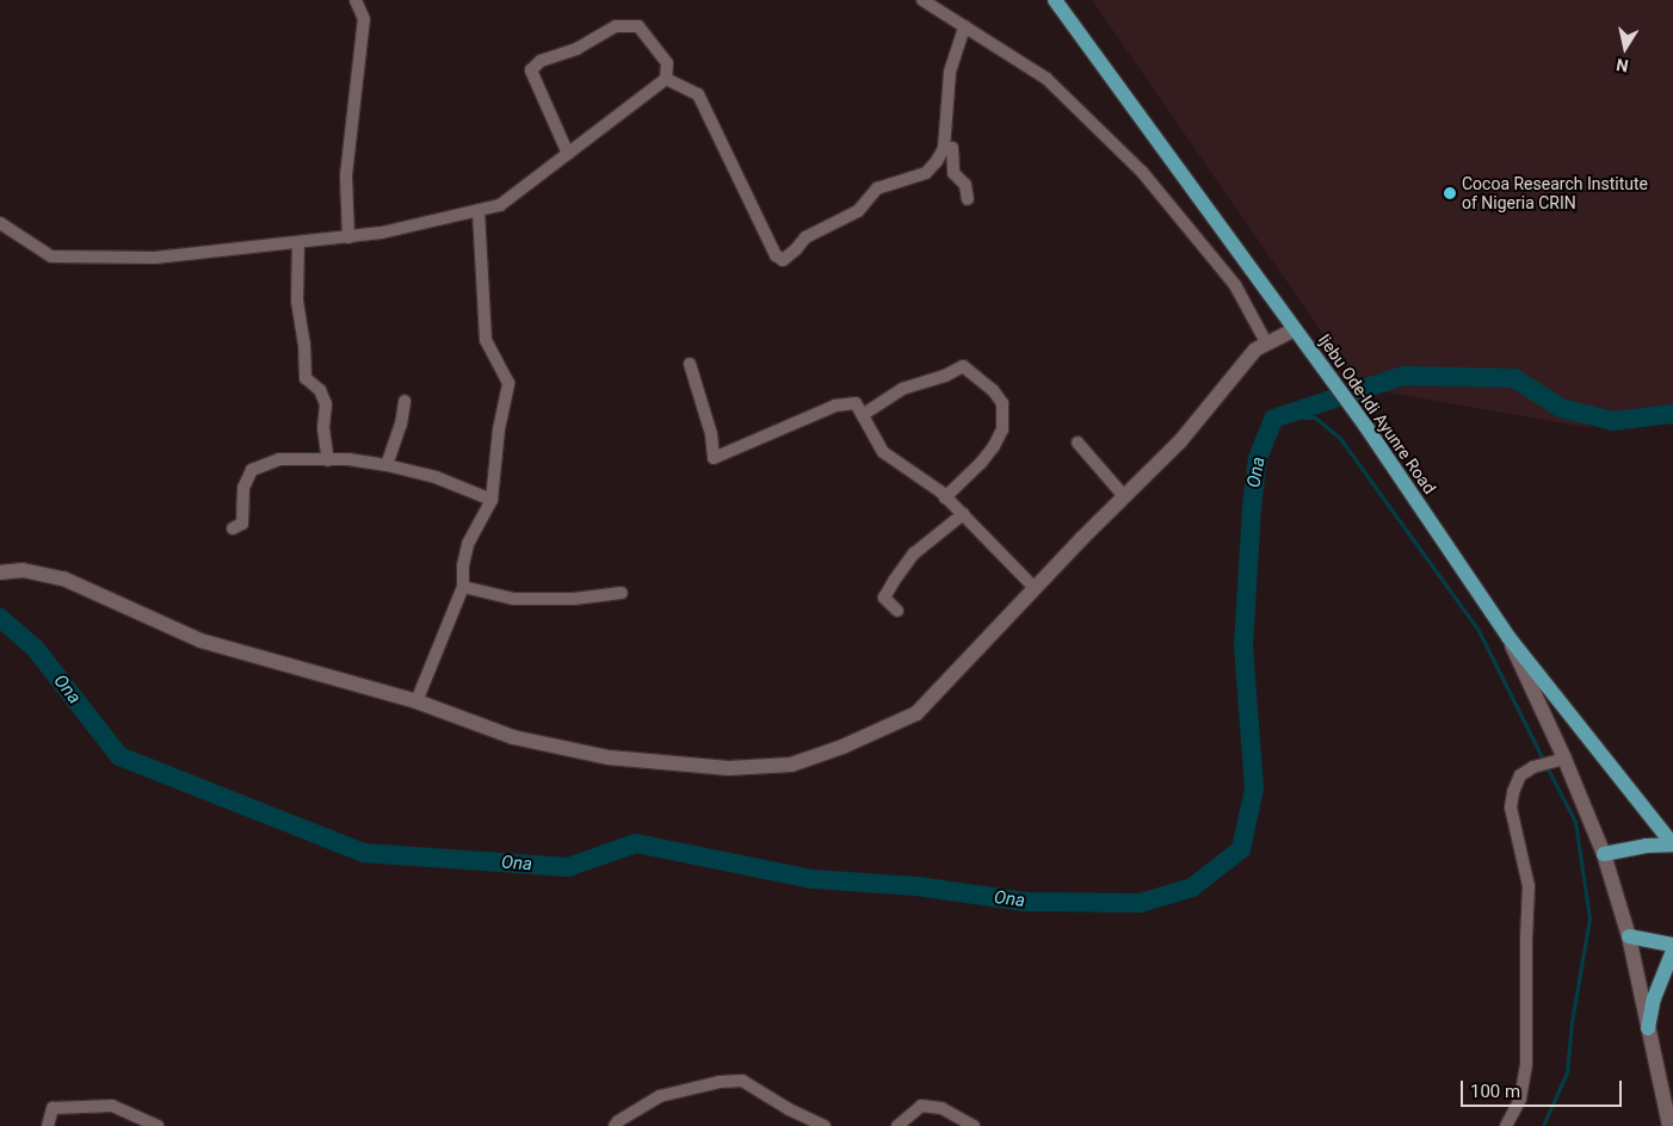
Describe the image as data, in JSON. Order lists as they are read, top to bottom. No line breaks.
{"streets":{"main road":["Ijebu Ode-Idi Ayunre Road"]},"water":["Ona"],"places":["Cocoa Research Institute of Nigeria CRIN"],"scale_bar":"100 m","north":"bottom"}
